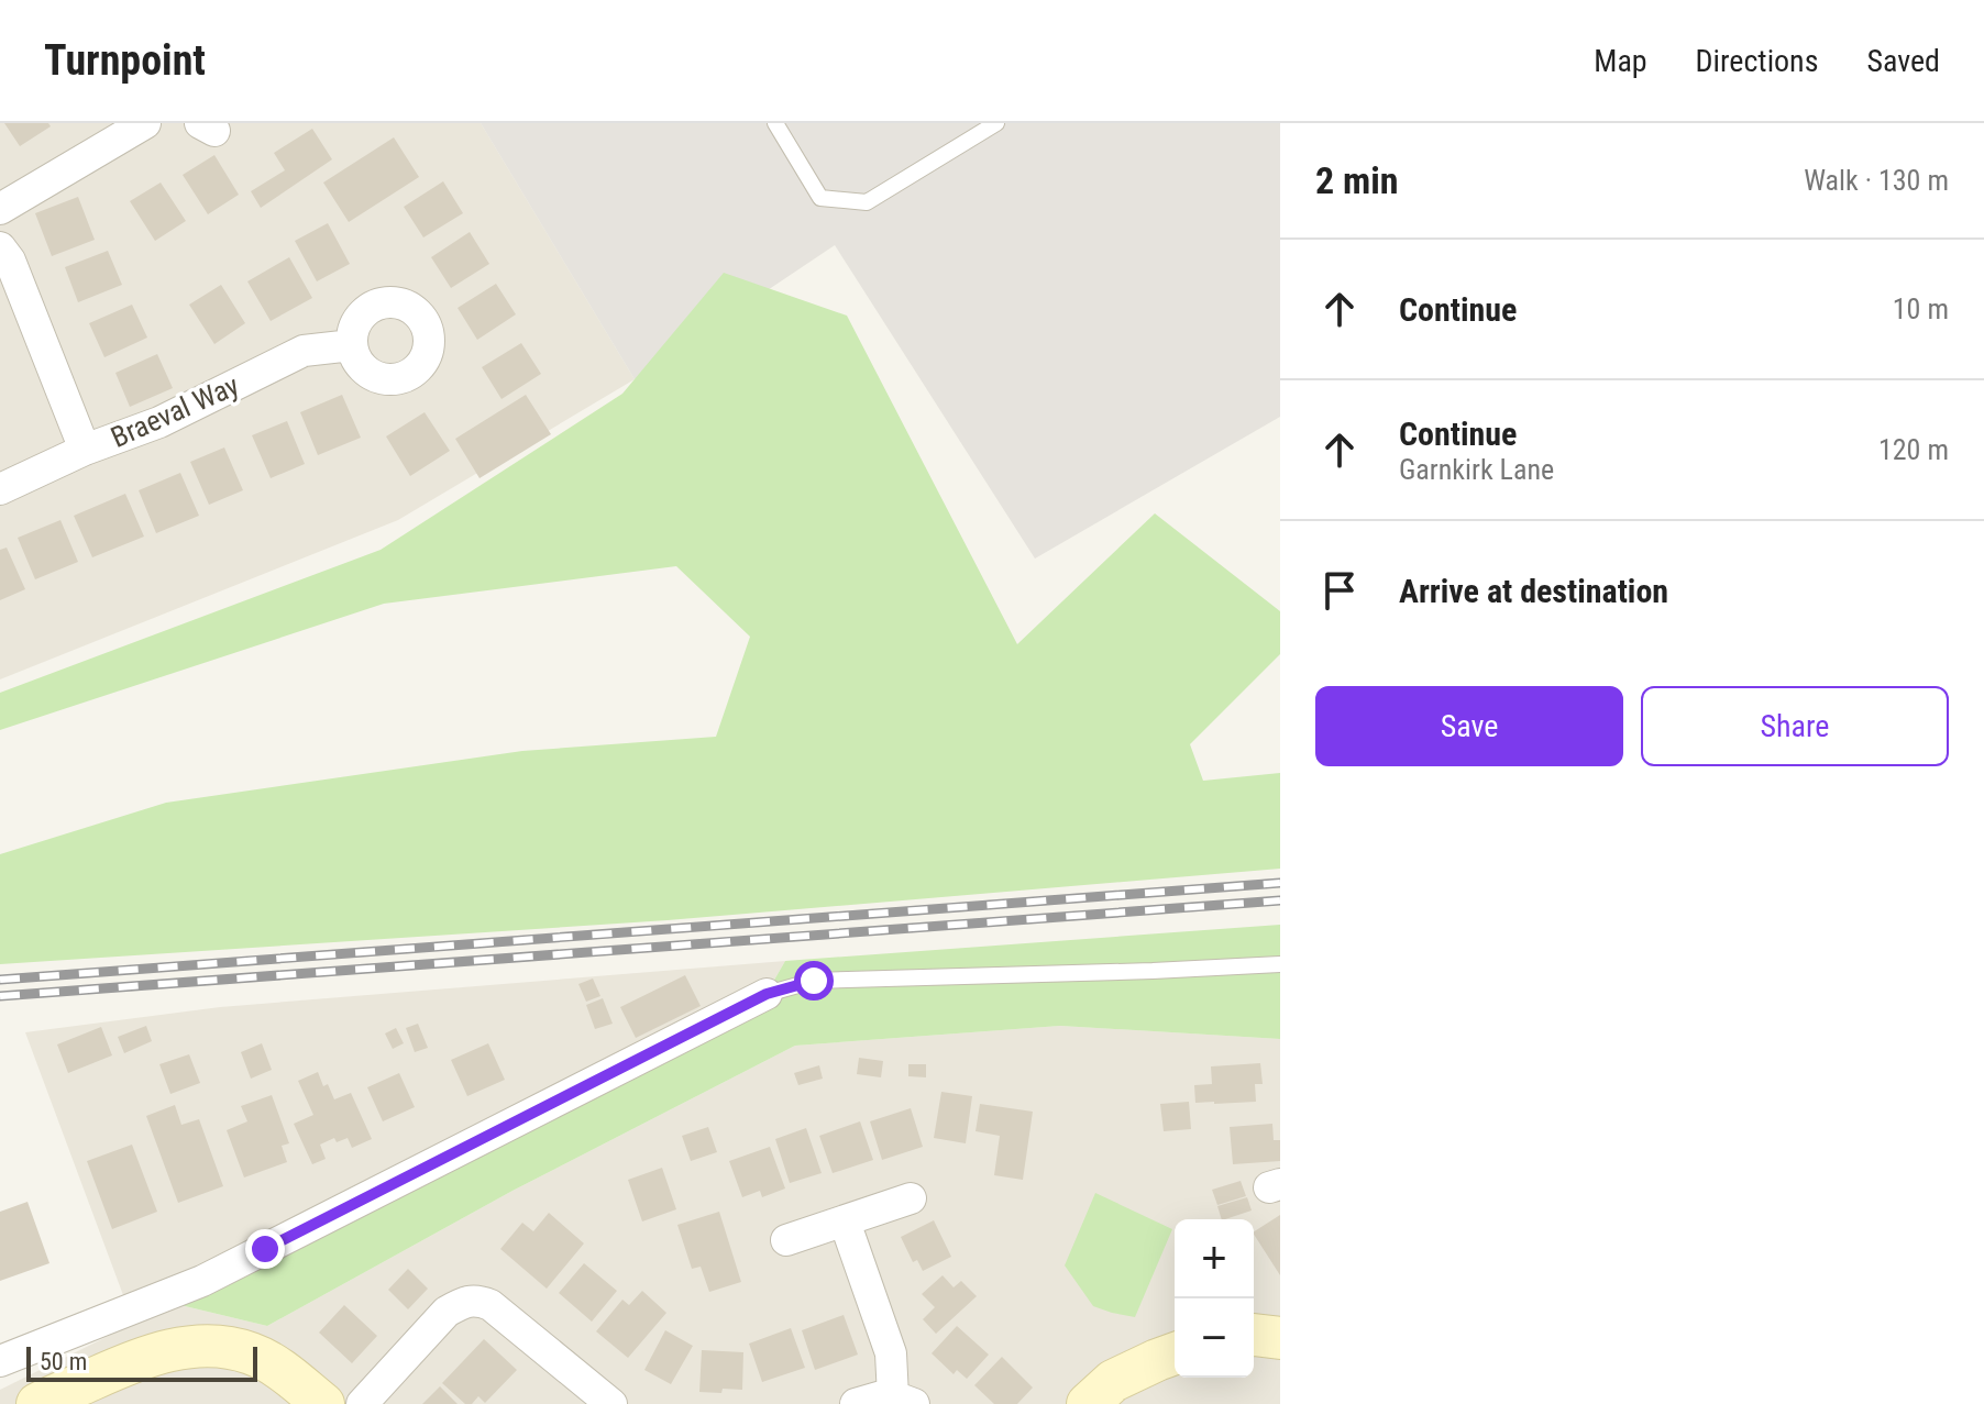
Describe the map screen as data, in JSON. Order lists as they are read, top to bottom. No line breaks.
{"streets":{"street":["Braeval Way"]},"scale_bar":"50 m","page":{"header":"Turnpoint","nav":["Map","Directions","Saved"],"heading":["2 min","Walk · 130 m"],"list":[["Continue","10 m"],["Continue","Garnkirk Lane","120 m"],"Arrive at destination"],"buttons":["Save","Share"],"map_buttons":["+","−"],"scale":"50 m"}}
